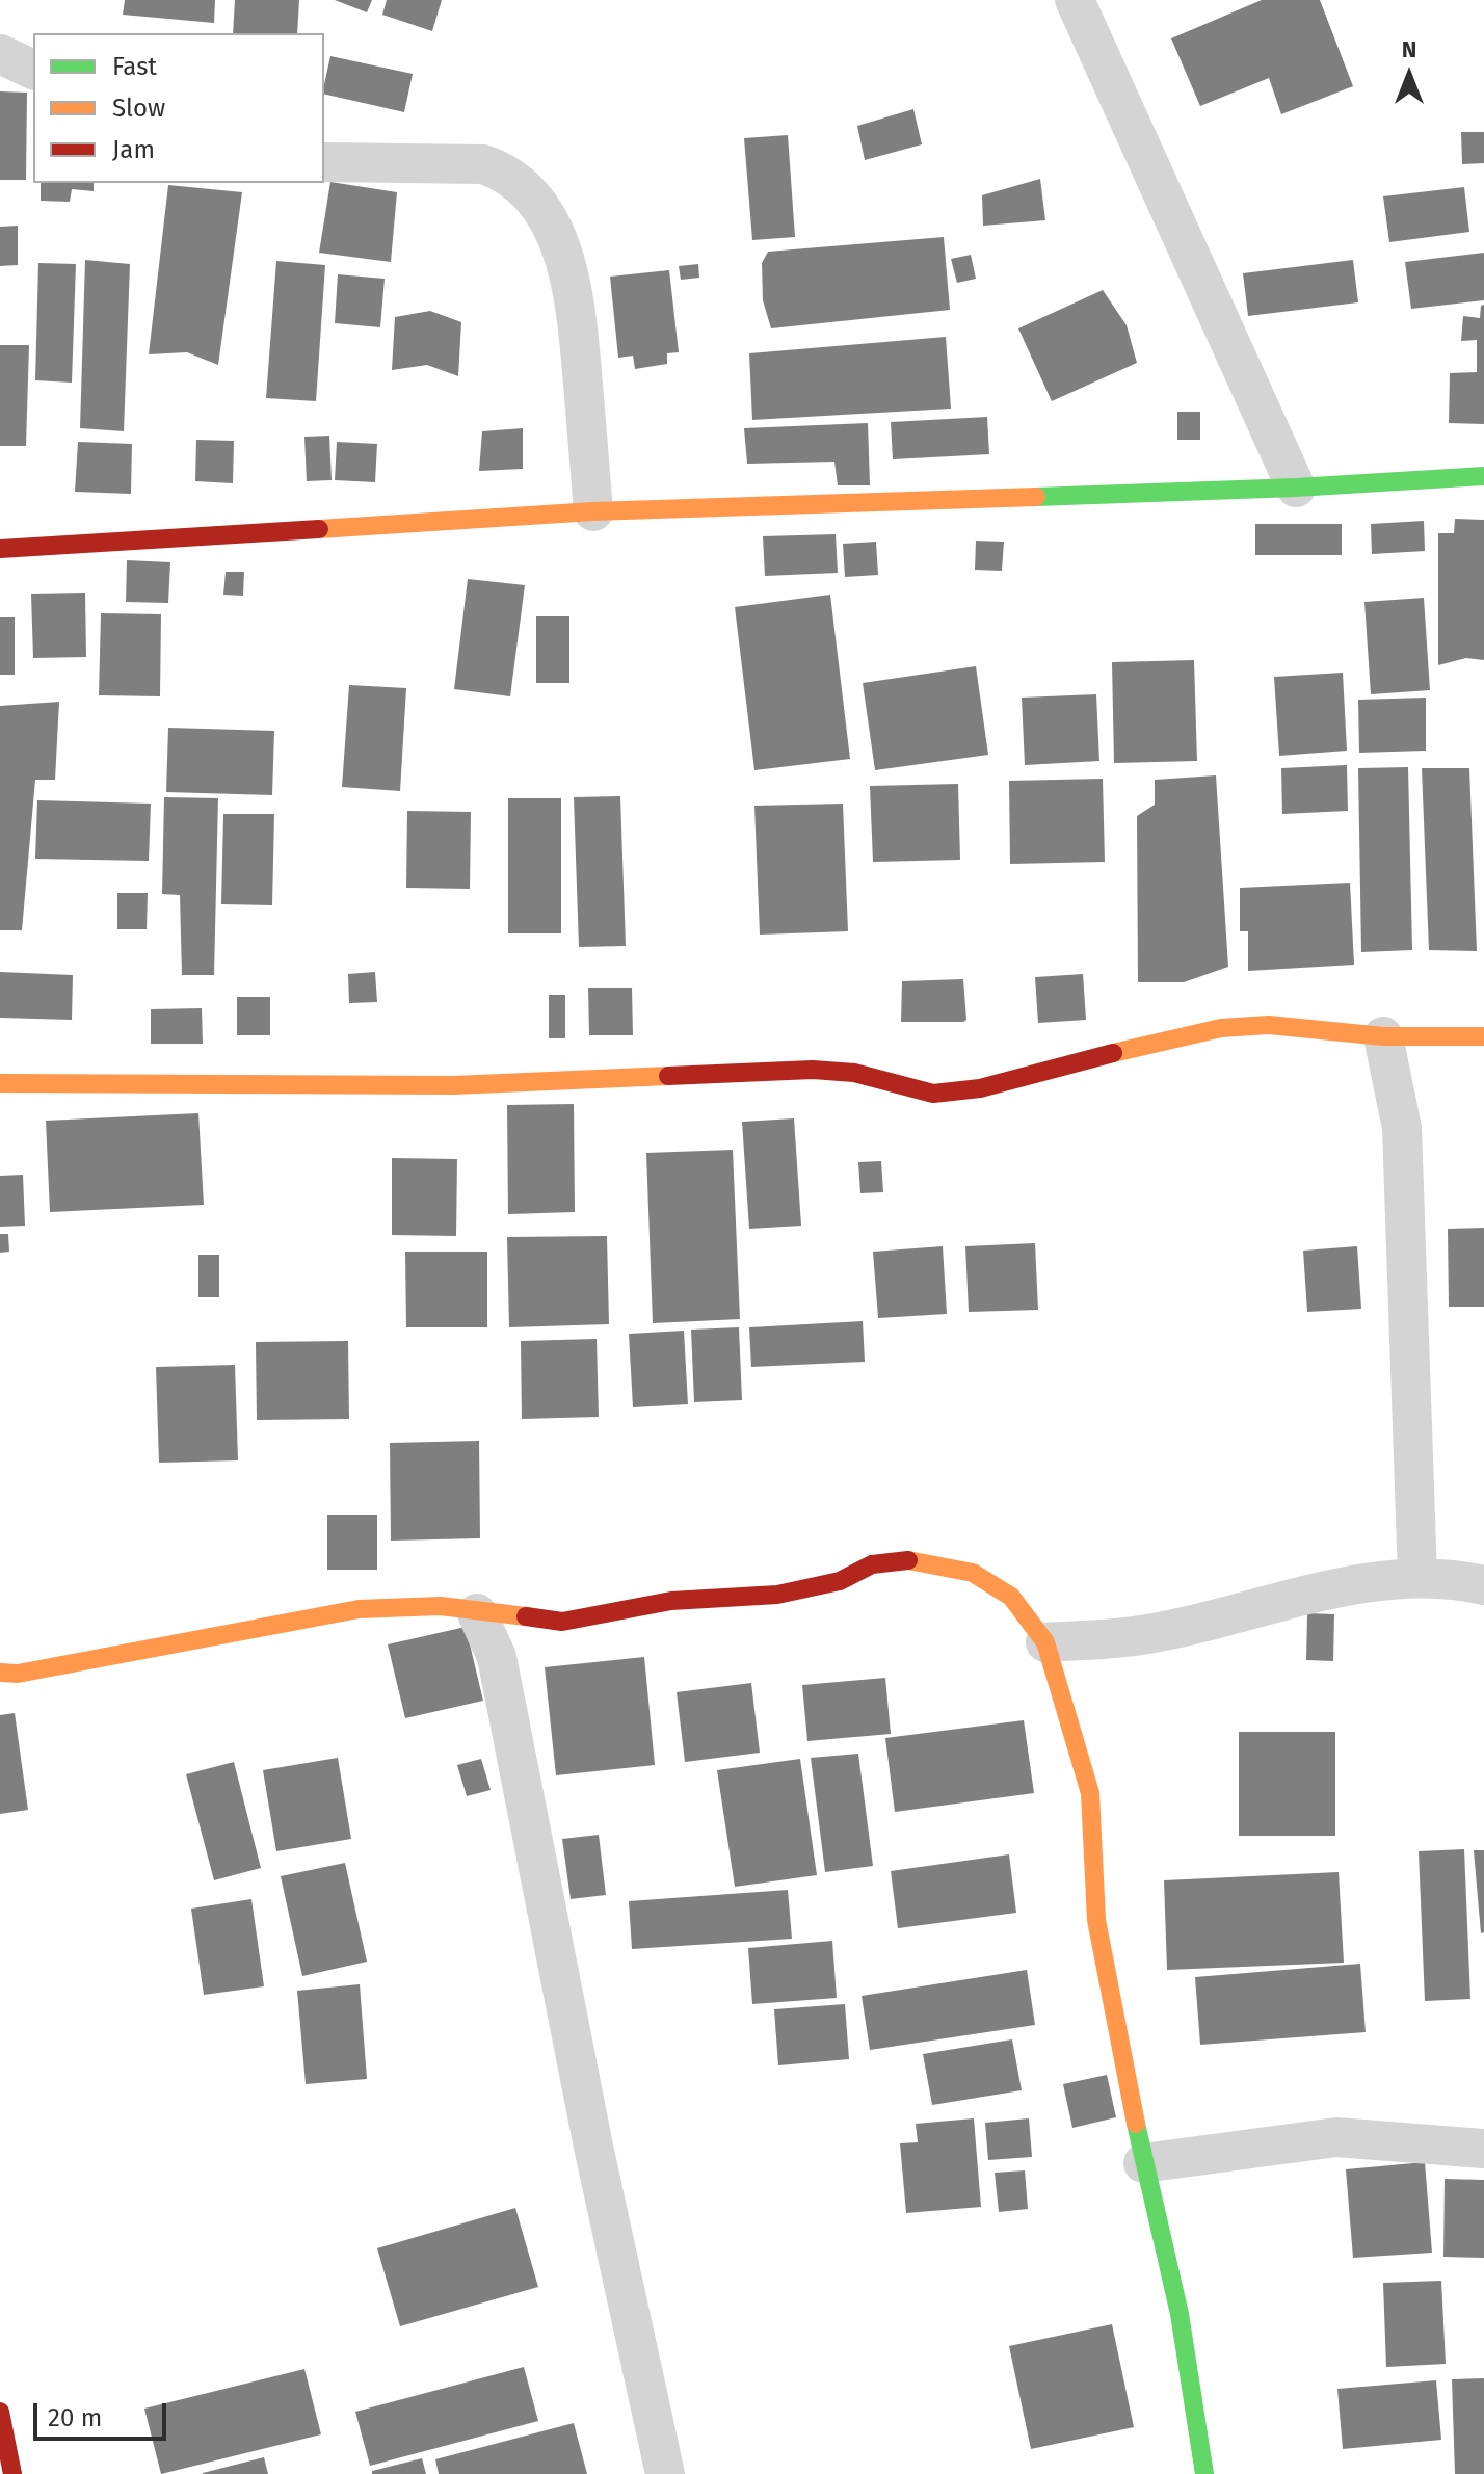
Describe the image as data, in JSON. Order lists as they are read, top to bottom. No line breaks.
{"legend":["Fast","Slow","Jam"],"scale_bar":"20 m","north":"top"}
